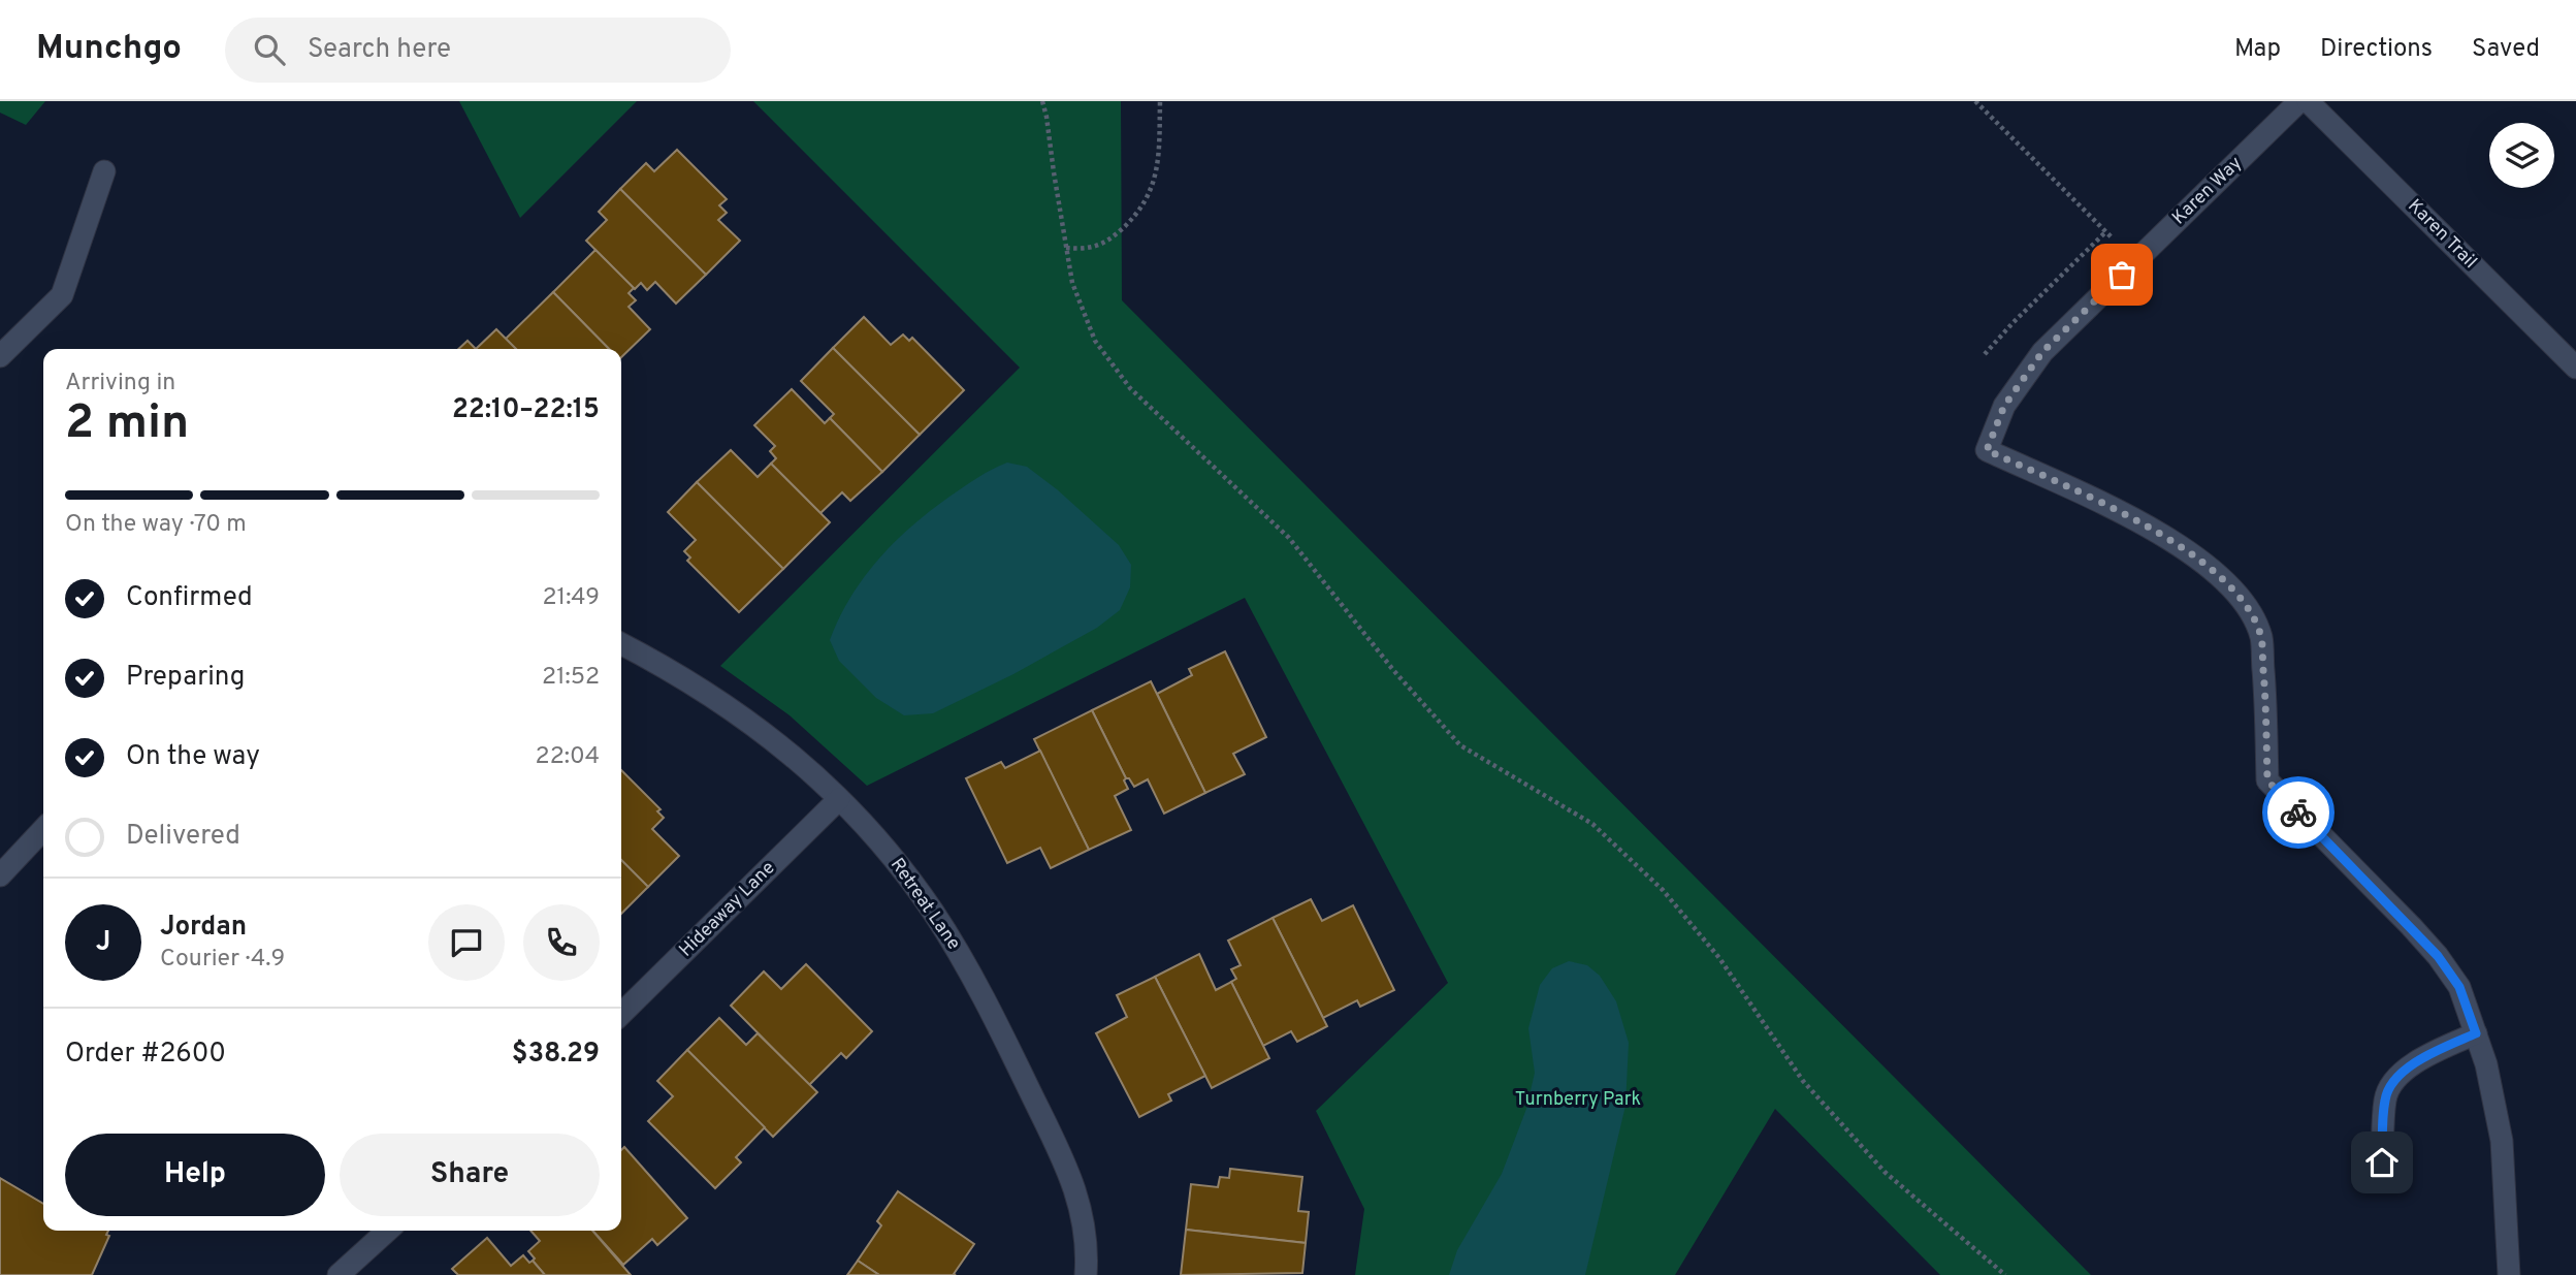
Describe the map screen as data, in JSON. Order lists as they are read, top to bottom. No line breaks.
{"streets":{"street":["Karen Way","Karen Trail","Retreat Lane","Hideaway Lane"]},"crossings":[["Retreat Lane","Hideaway Lane"]],"parks":["Turnberry Park"],"page":{"header":"Munchgo","search":"Search here","nav":["Map","Directions","Saved"],"heading":["2 min","Arriving in","22:10–22:15"],"panel":["Jordan","Courier · 4.9","Order #2600","$38.29"],"bar":"On the way · 70 m","list":[["Confirmed","21:49"],["Preparing","21:52"],["On the way","22:04"],"Delivered"],"round":"J","buttons":["Help","Share"]}}
